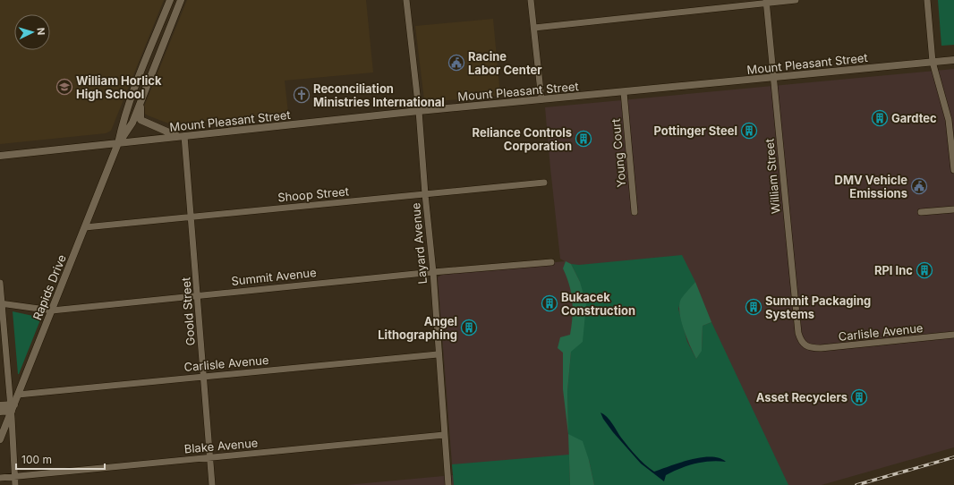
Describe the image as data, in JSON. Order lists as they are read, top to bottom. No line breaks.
{"streets":{"street":["Mount Pleasant Street","Young Court","William Street","Shoop Street","Layard Avenue","Summit Avenue","Rapids Drive","Goold Street","Carlisle Avenue","Blake Avenue"]},"crossings":[["Mount Pleasant Street","Young Court"],["Mount Pleasant Street","William Street"],["Mount Pleasant Street","Layard Avenue"],["Mount Pleasant Street","Rapids Drive"],["Mount Pleasant Street","Goold Street"],["William Street","Carlisle Avenue"],["Shoop Street","Layard Avenue"],["Shoop Street","Rapids Drive"],["Shoop Street","Goold Street"],["Layard Avenue","Summit Avenue"],["Layard Avenue","Carlisle Avenue"],["Layard Avenue","Blake Avenue"],["Summit Avenue","Rapids Drive"],["Summit Avenue","Goold Street"],["Rapids Drive","Carlisle Avenue"],["Goold Street","Carlisle Avenue"],["Goold Street","Blake Avenue"]],"places":{"public building":["Racine Labor Center","DMV Vehicle Emissions"],"school or university":["William Horlick High School"],"church":["Reconciliation Ministries International"],"building":["Gardtec","Pottinger Steel","Reliance Controls Corporation","RPI Inc","Bukacek Construction","Summit Packaging Systems","Angel Lithographing","Asset Recyclers"]},"scale_bar":"100 m","north":"right"}
